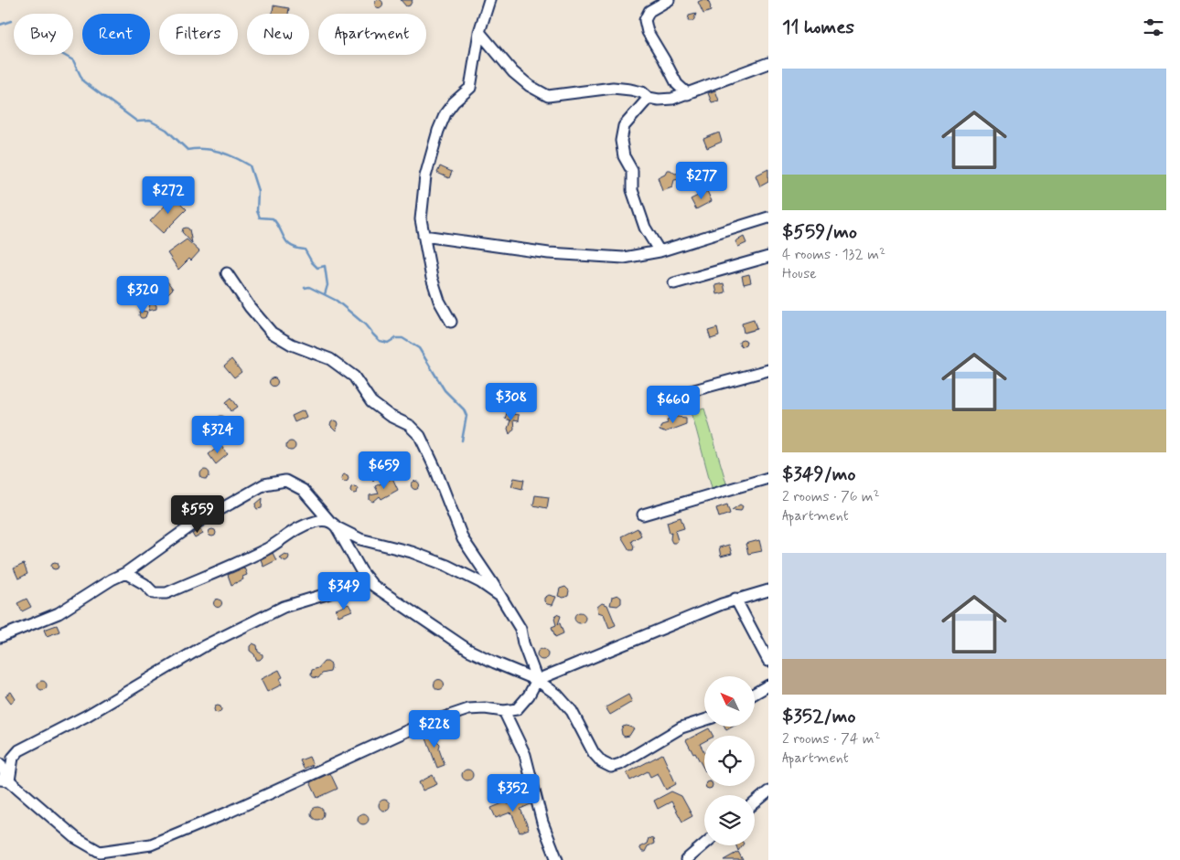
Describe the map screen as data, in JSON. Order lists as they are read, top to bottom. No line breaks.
{"north":"top left","page":{"heading":"11 homes","chip":["Buy","Rent","Filters","New","Apartment"],"list":[{"name":"$559/mo","note":"4 rooms · 132 m² · House"},{"name":"$349/mo","note":"2 rooms · 76 m² · Apartment"},{"name":"$352/mo","note":"2 rooms · 74 m² · Apartment"}],"price":["$277","$272","$320","$308","$660","$324","$659","$559","$349","$228","$352"]}}
